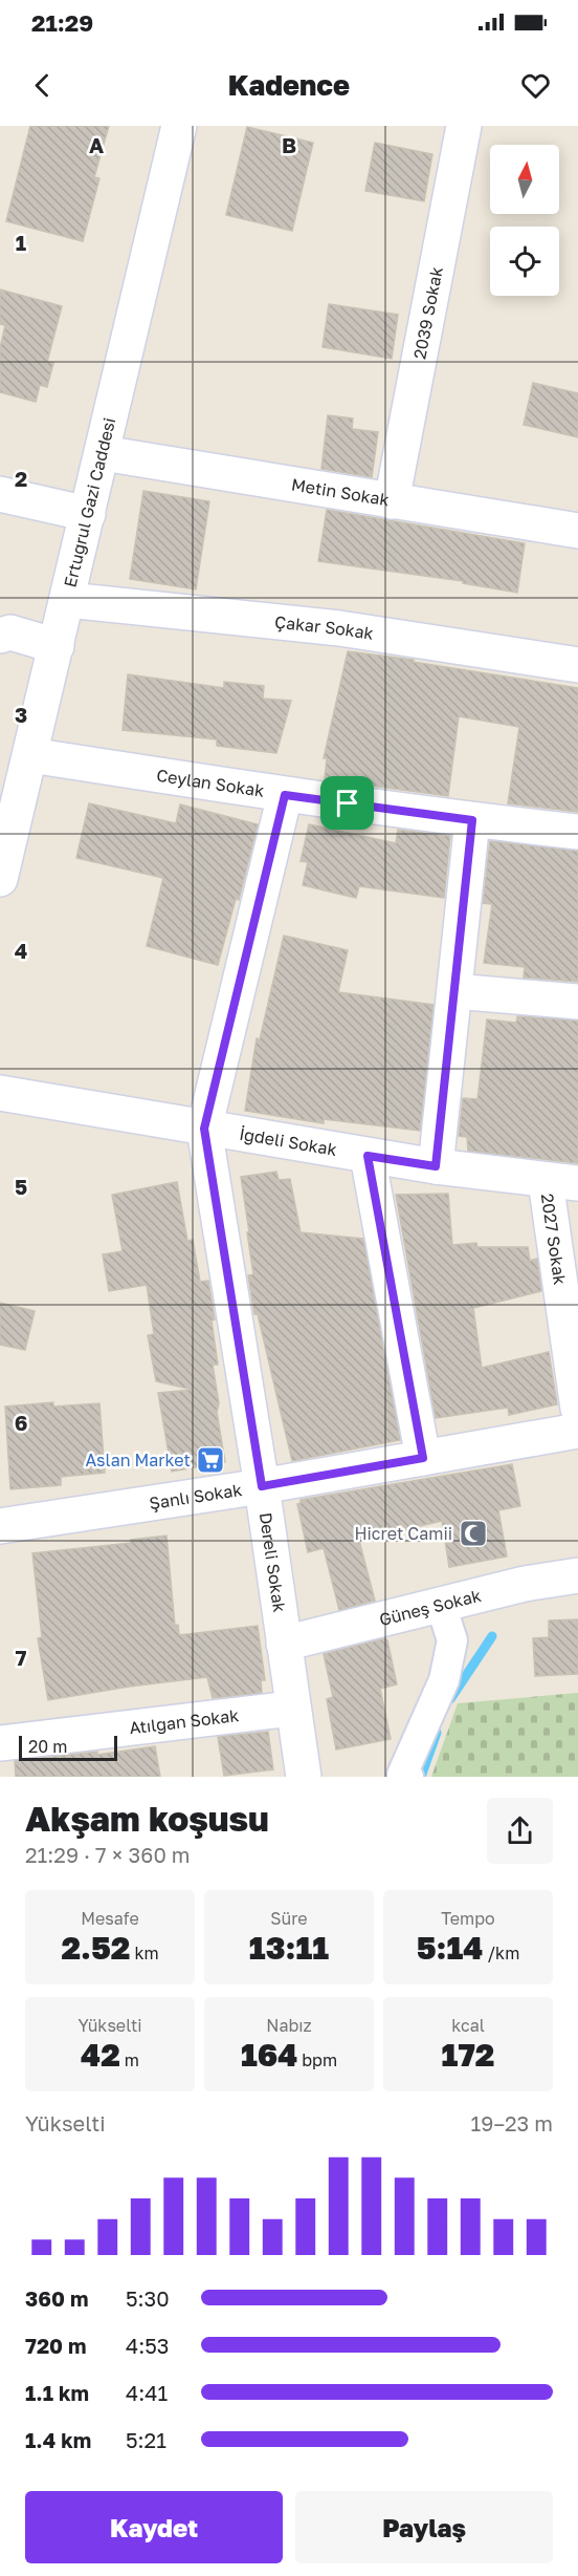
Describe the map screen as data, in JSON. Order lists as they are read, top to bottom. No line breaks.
{"streets":{"street":["2039 Sokak","Metin Sokak","Ertuğrul Gazi Caddesi","Çakar Sokak","Ceylan Sokak","İğdeli Sokak","2027 Sokak","Şanlı Sokak","Dereli Sokak","Güneş Sokak","Atılgan Sokak"]},"crossings":[["2039 Sokak","Metin Sokak"],["Metin Sokak","Ertuğrul Gazi Caddesi"],["Ertuğrul Gazi Caddesi","Çakar Sokak"],["Ertuğrul Gazi Caddesi","Ceylan Sokak"],["Ceylan Sokak","Dereli Sokak"],["İğdeli Sokak","2027 Sokak"],["İğdeli Sokak","Dereli Sokak"],["Şanlı Sokak","Dereli Sokak"],["Dereli Sokak","Güneş Sokak"],["Dereli Sokak","Atılgan Sokak"]],"places":{"supermarket":["Aslan Market"],"mosque":["Hicret Camii"]},"scale_bar":"20 m","north":"top","page":{"status":"21:29","header":"Kadence","scale":"20 m","heading":["Akşam koşusu","21:29 · 7 × 360 m"],"stats":[["Mesafe","2.52 km"],["Süre","13:11"],["Tempo","5:14 /km"],["Yükselti","42 m"],["Nabız","164 bpm"],["kcal","172"]],"chart":["Yükselti","19–23 m"],"list":[{"name":"360 m","note":"5:30"},{"name":"720 m","note":"4:53"},{"name":"1.1 km","note":"4:41"},{"name":"1.4 km","note":"5:21"}],"buttons":["Kaydet","Paylaş"]},"grid":{"columns":["A","B"],"rows":["1","2","3","4","5","6","7"]}}
